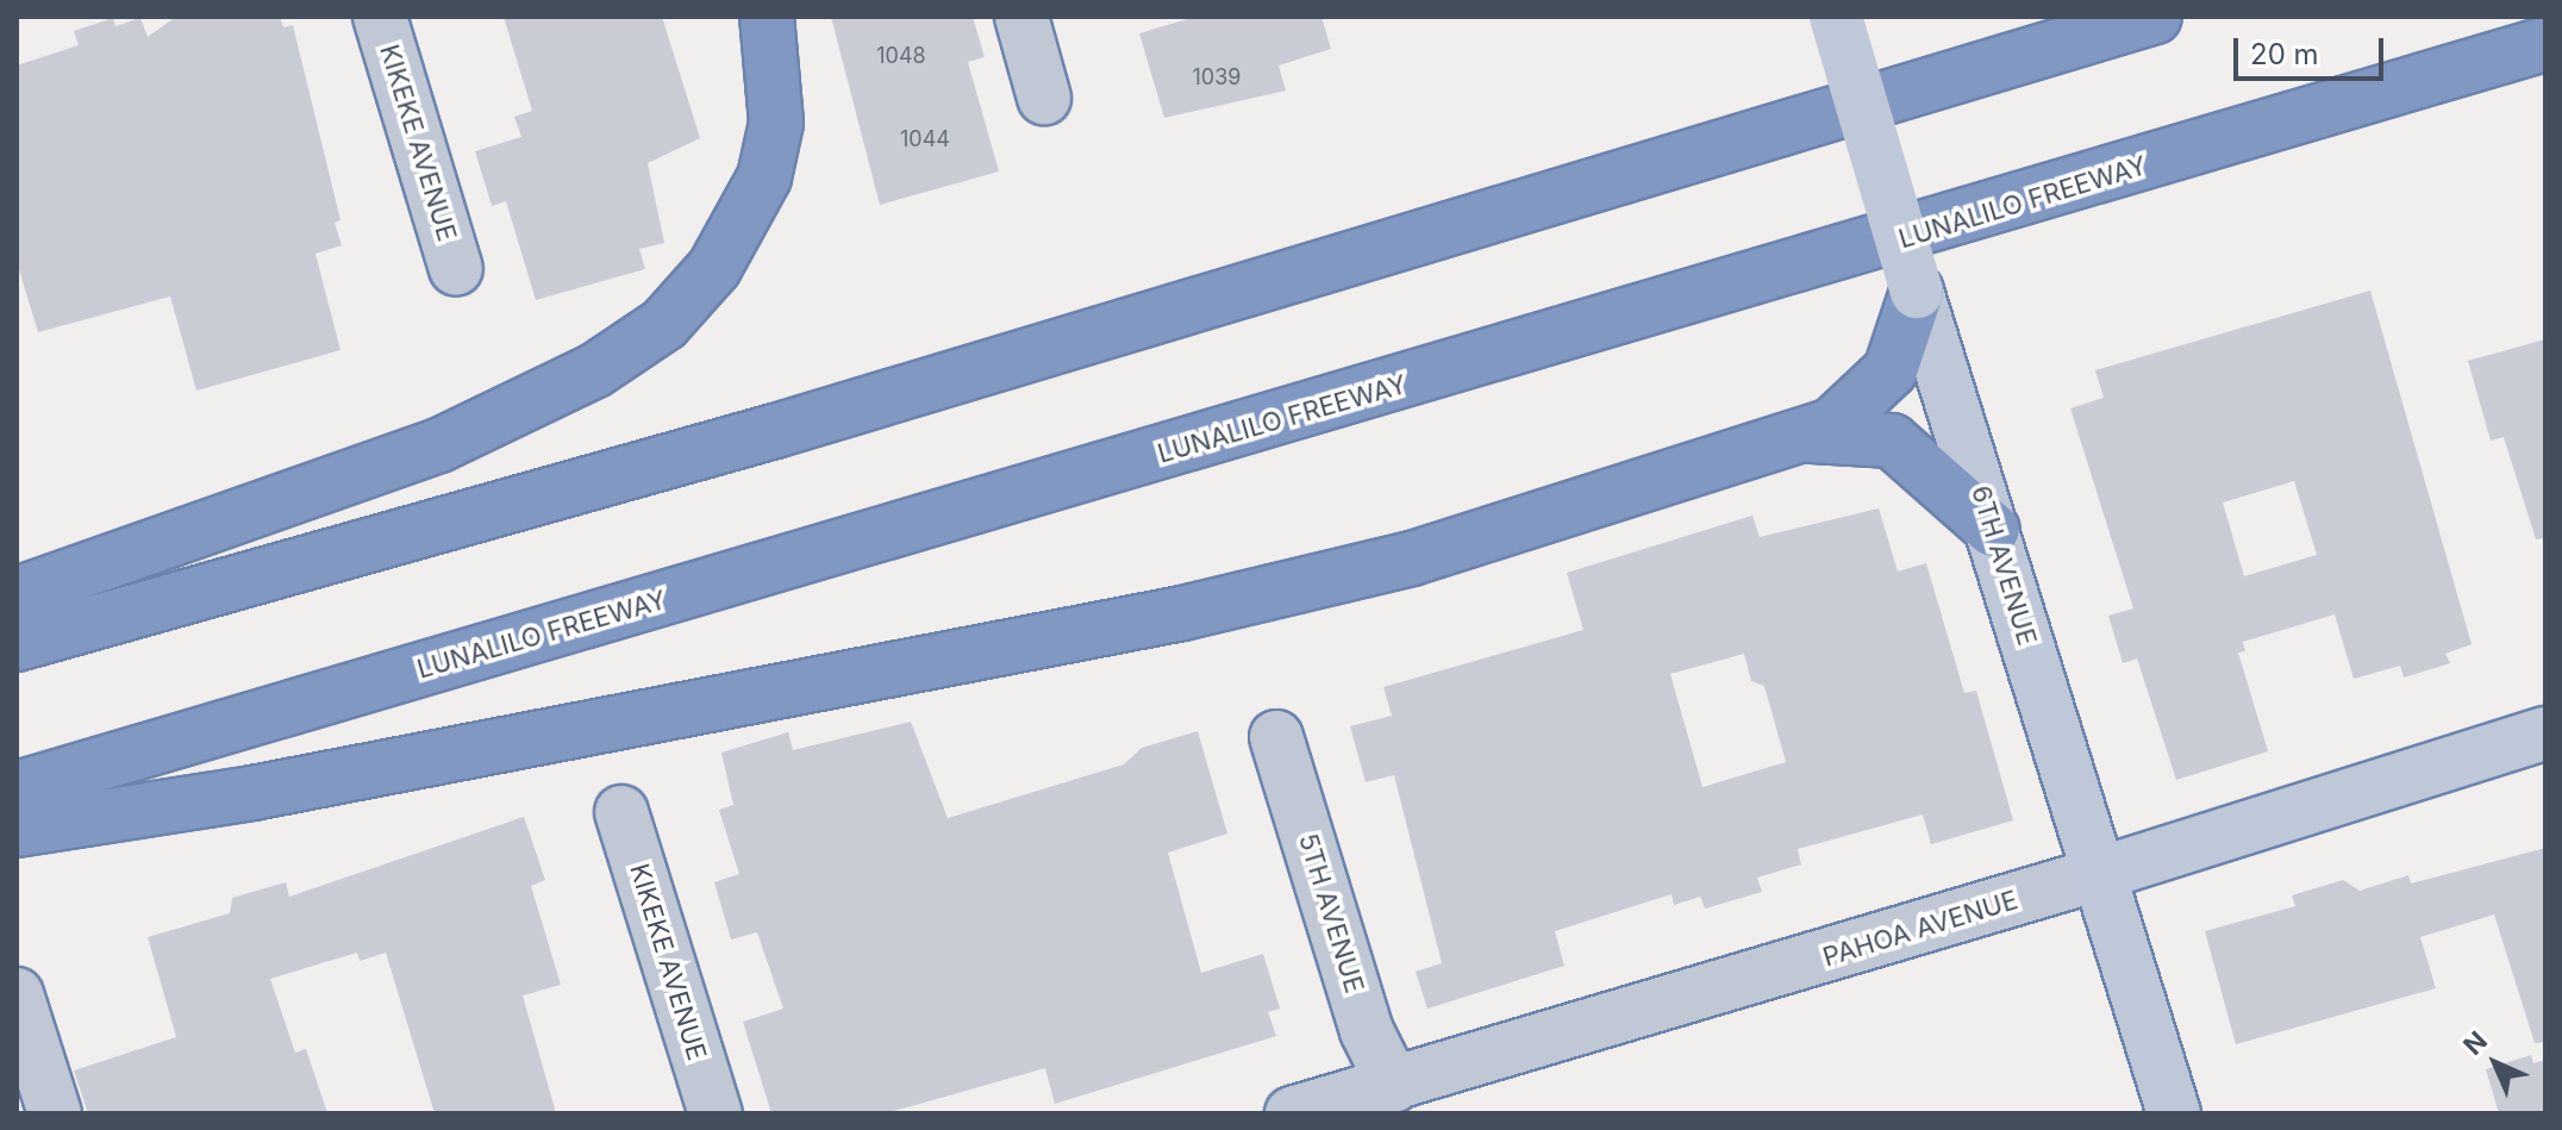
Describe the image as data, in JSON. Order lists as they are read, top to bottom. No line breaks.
{"streets":{"highway":["LUNALILO FREEWAY"],"street":["KIKEKE AVENUE","6TH AVENUE","5TH AVENUE","PAHOA AVENUE"]},"crossings":[["6TH AVENUE","PAHOA AVENUE"],["5TH AVENUE","PAHOA AVENUE"]],"house_numbers":["1048","1039","1044"],"scale_bar":"20 m","north":"top left"}
